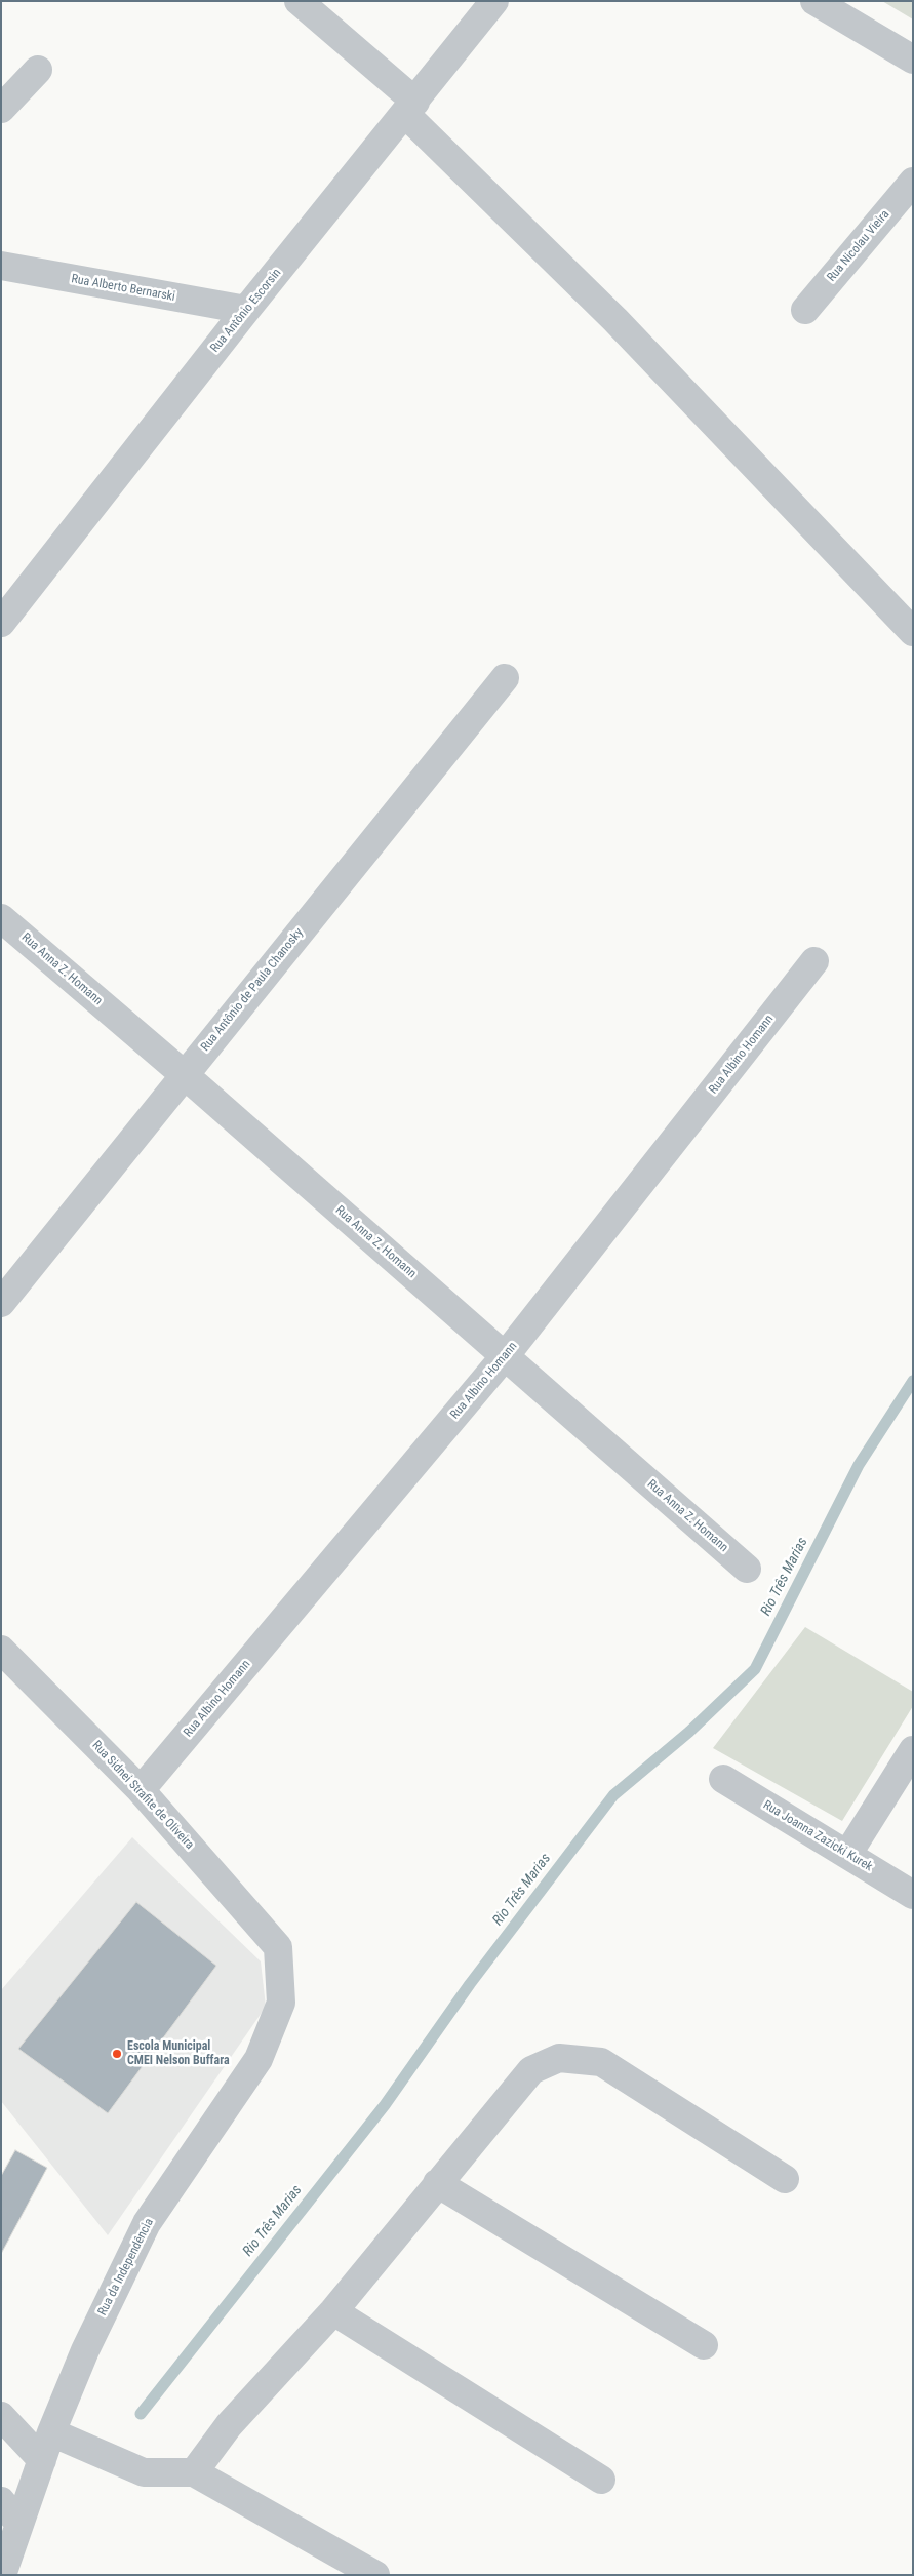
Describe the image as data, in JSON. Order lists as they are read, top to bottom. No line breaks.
{"streets":{"street":["Rua Nicolau Vieira","Rua Alberto Bernarski","Rua Antônio Escorsin","Rua Anna Z. Homann","Rua Antônio de Paula Chanosky","Rua Albino Homann","Rua Sidnei Strafite de Oliveira","Rua Joanna Zazicki Kurek","Rua da Independência"]},"crossings":[["Rua Alberto Bernarski","Rua Antônio Escorsin"],["Rua Anna Z. Homann","Rua Antônio de Paula Chanosky"],["Rua Anna Z. Homann","Rua Albino Homann"],["Rua Albino Homann","Rua Sidnei Strafite de Oliveira"],["Rua Sidnei Strafite de Oliveira","Rua da Independência"]],"water":["Rio Três Marias"],"places":["Escola Municipal CMEI Nelson Buffara"]}
